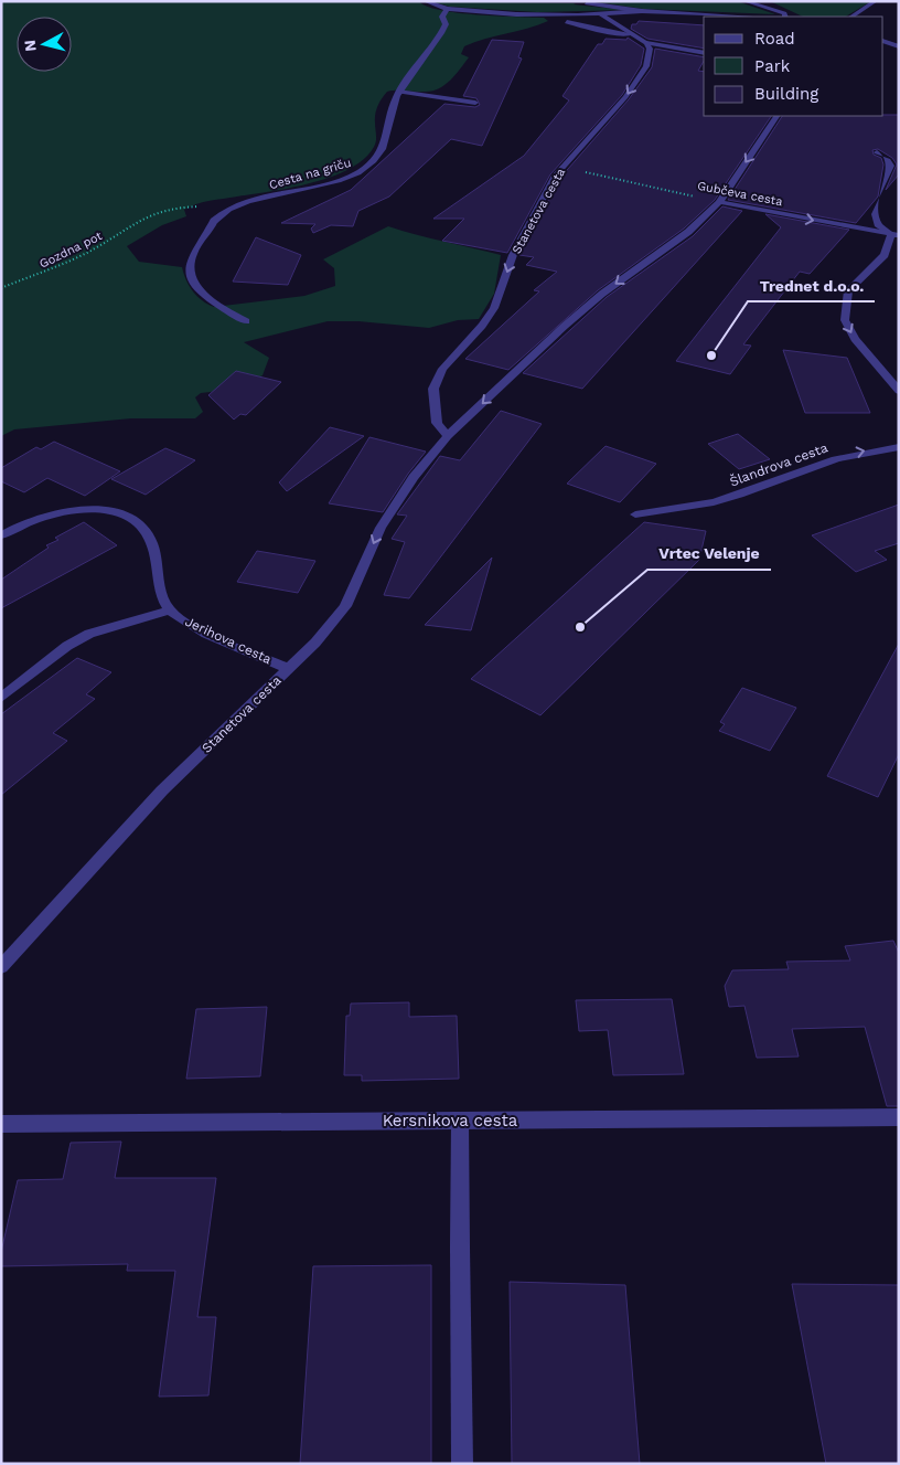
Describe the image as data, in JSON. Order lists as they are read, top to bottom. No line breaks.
{"streets":{"street":["Cesta na griču","Gubčeva cesta","Stanetova cesta","Šlandrova cesta","Jerihova cesta","Kersnikova cesta"],"path":["Gozdna pot"]},"crossings":[["Cesta na griču","Gozdna pot"],["Gubčeva cesta","Stanetova cesta"],["Stanetova cesta","Jerihova cesta"]],"one_way":["Gubčeva cesta","Stanetova cesta","Šlandrova cesta"],"places":["Trednet d.o.o.","Vrtec Velenje"],"legend":["Road","Park","Building"],"north":"left"}
